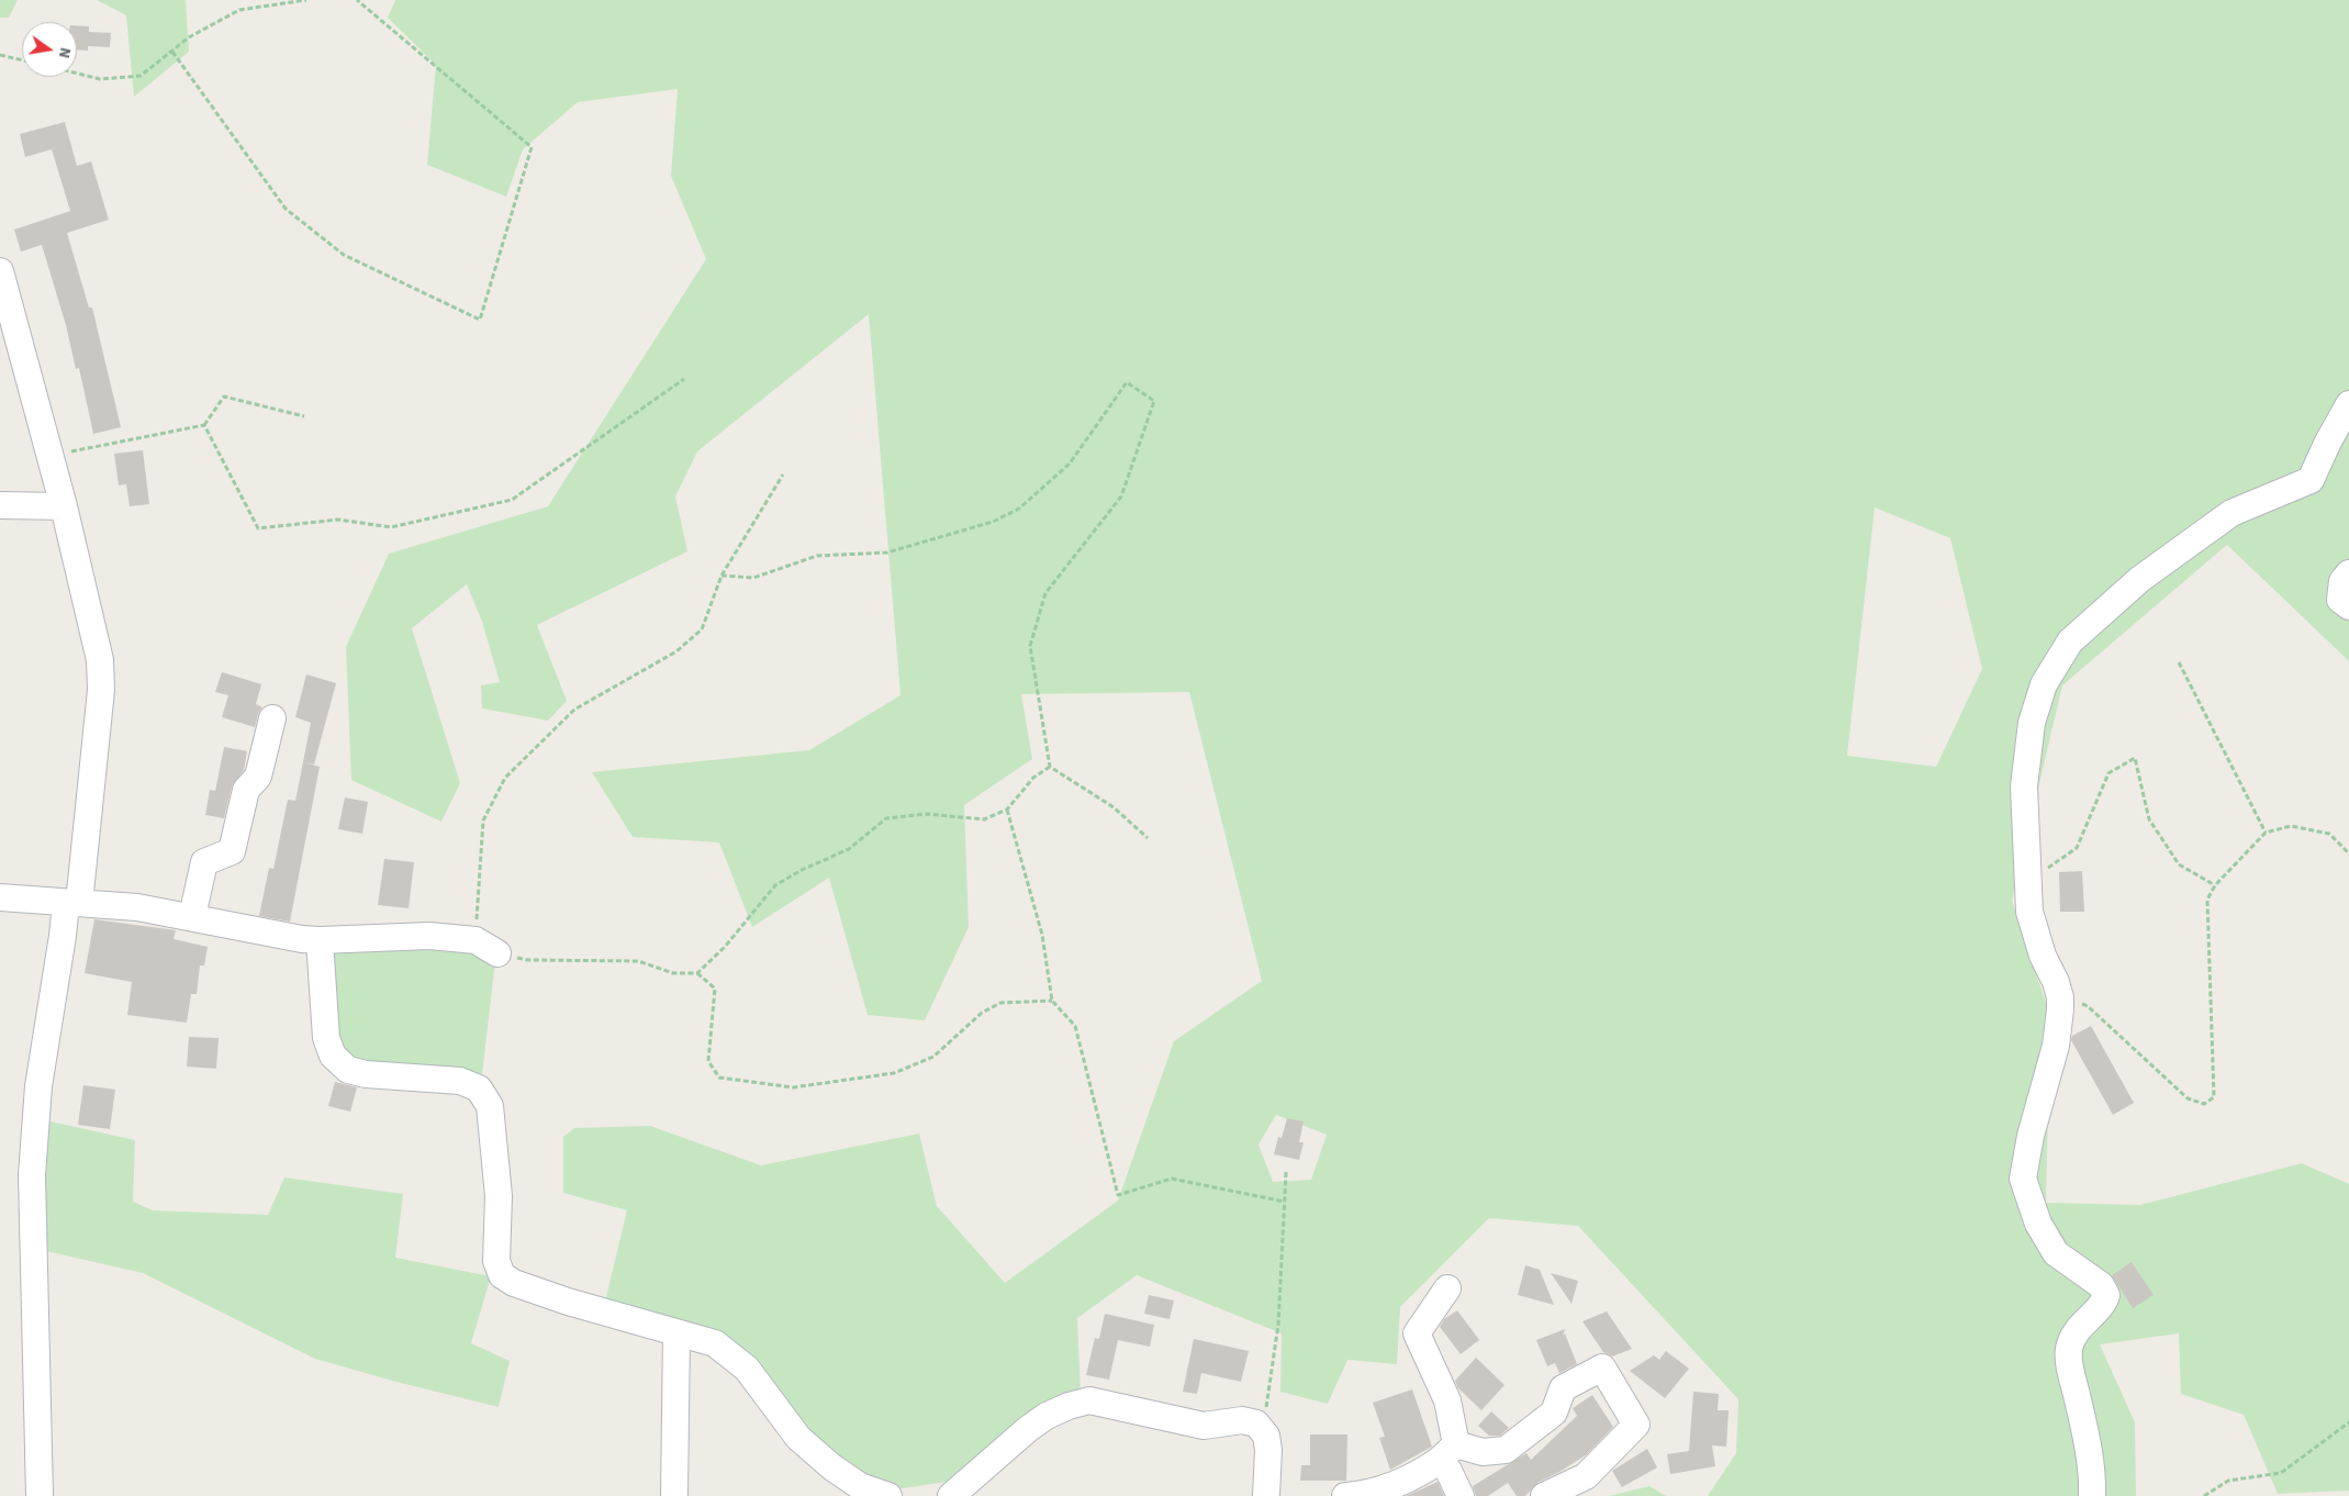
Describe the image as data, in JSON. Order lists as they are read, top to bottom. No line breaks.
{"north":"right"}
